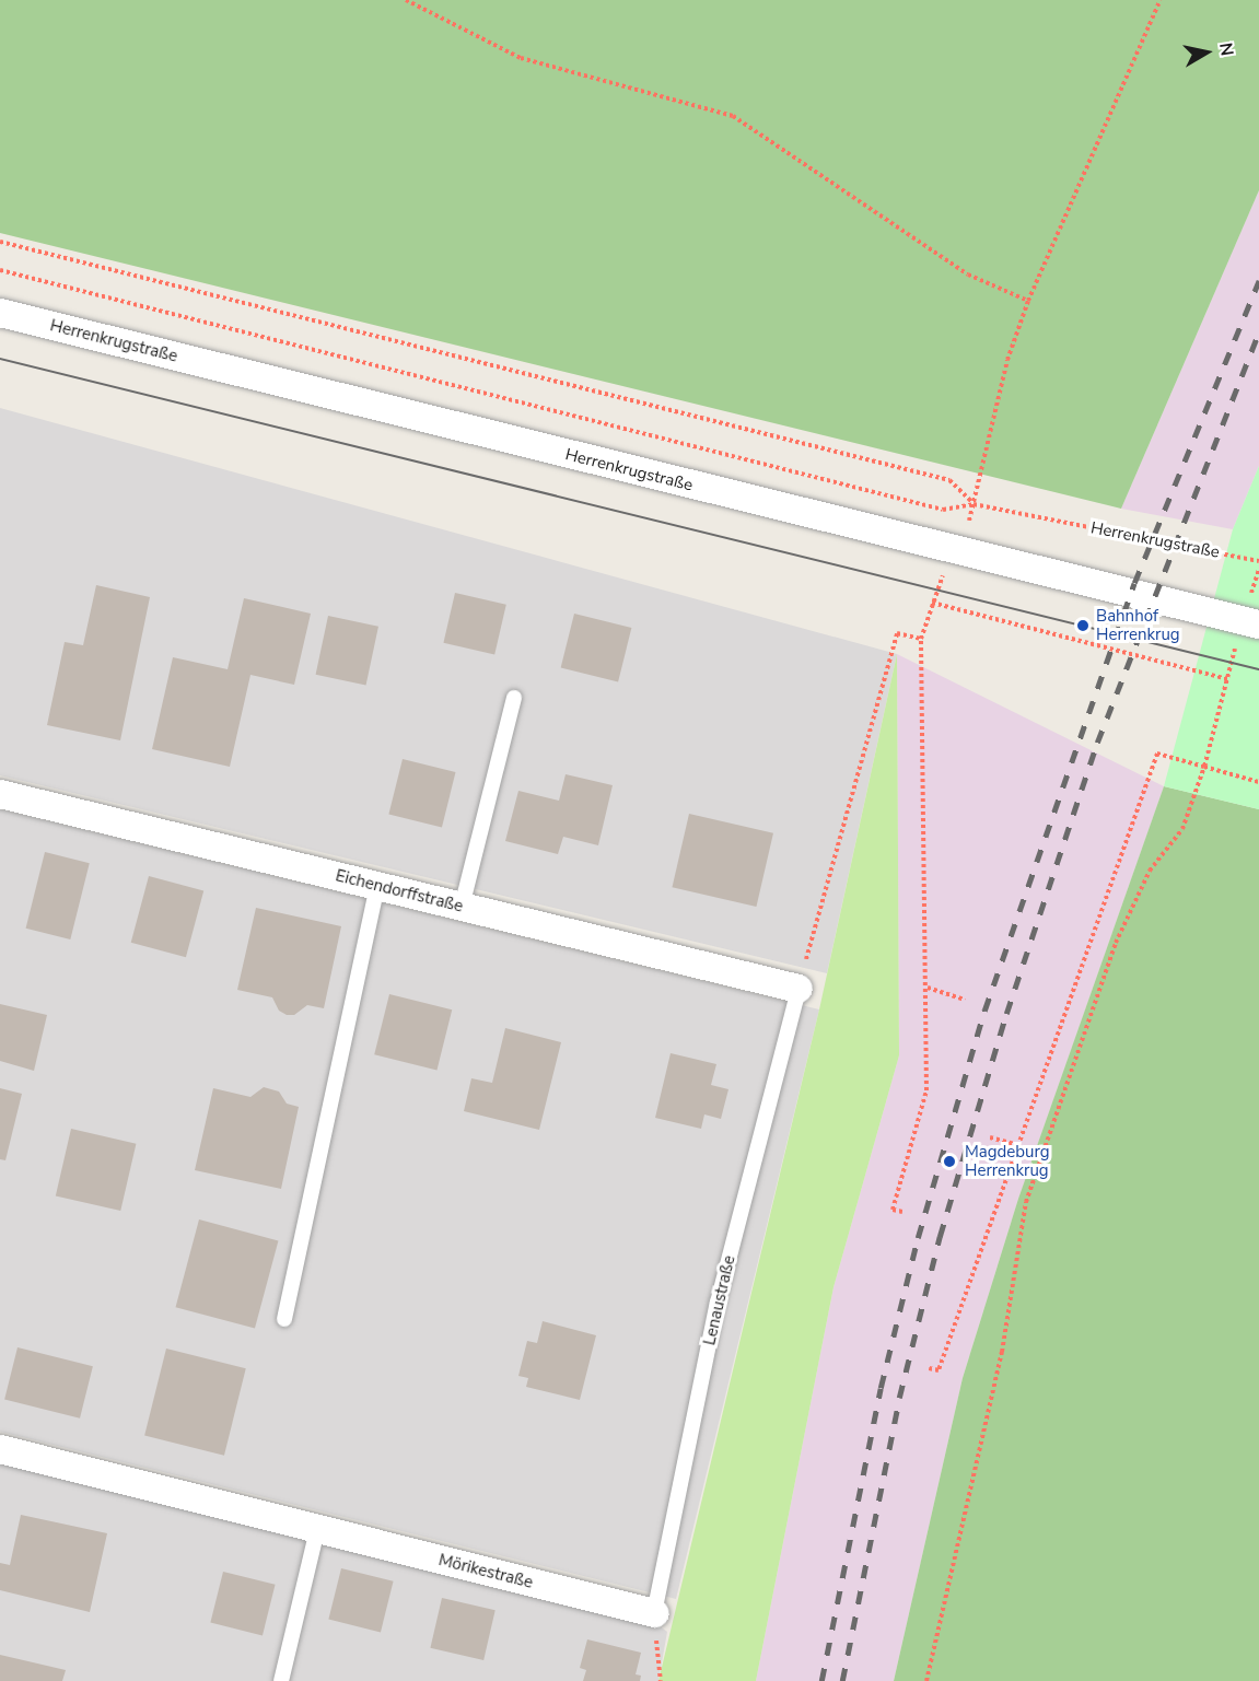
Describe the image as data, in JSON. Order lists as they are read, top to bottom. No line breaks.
{"streets":{"street":["Herrenkrugstraße","Eichendorffstraße","Mörikestraße"],"lane":["Lenaustraße"]},"crossings":[["Eichendorffstraße","Lenaustraße"],["Lenaustraße","Mörikestraße"]],"places":["Bahnhof Herrenkrug","Magdeburg Herrenkrug"],"north":"right"}
